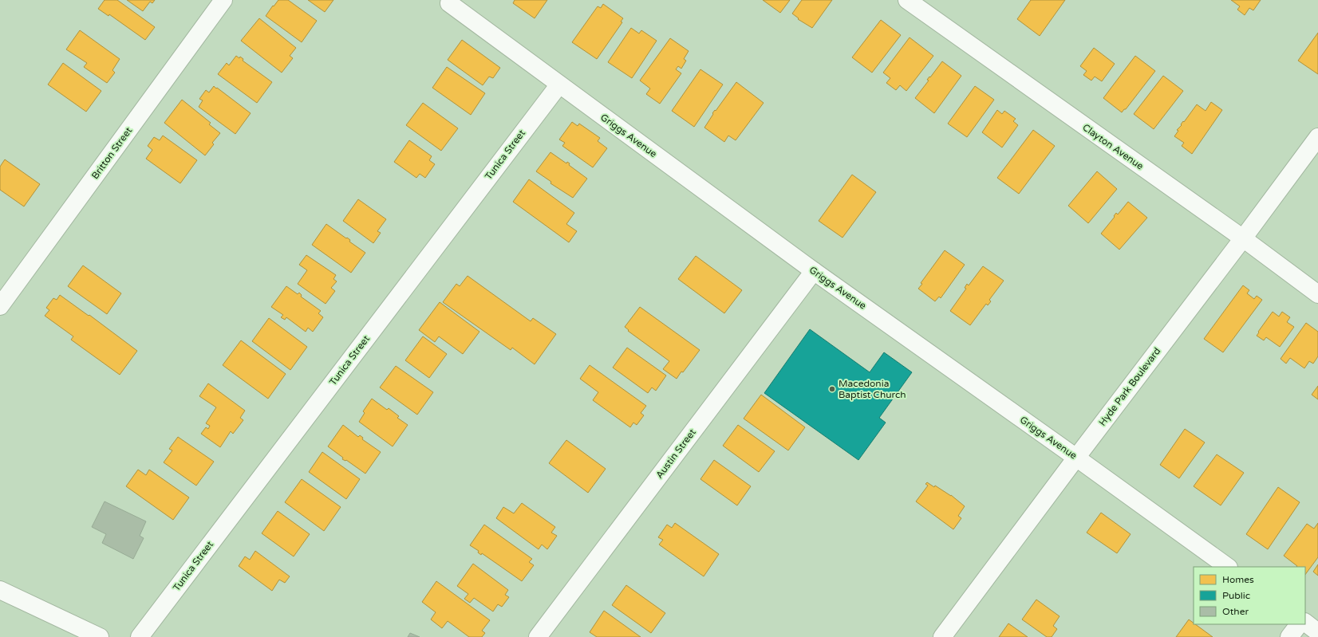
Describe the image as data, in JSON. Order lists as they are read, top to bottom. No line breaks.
{"streets":{"street":["Griggs Avenue","Clayton Avenue","Britton Street","Tunica Street","Hyde Park Boulevard","Austin Street"]},"crossings":[["Griggs Avenue","Tunica Street"],["Griggs Avenue","Hyde Park Boulevard"],["Griggs Avenue","Austin Street"],["Clayton Avenue","Hyde Park Boulevard"]],"places":["Macedonia Baptist Church"],"legend":["Homes","Public","Other"]}
